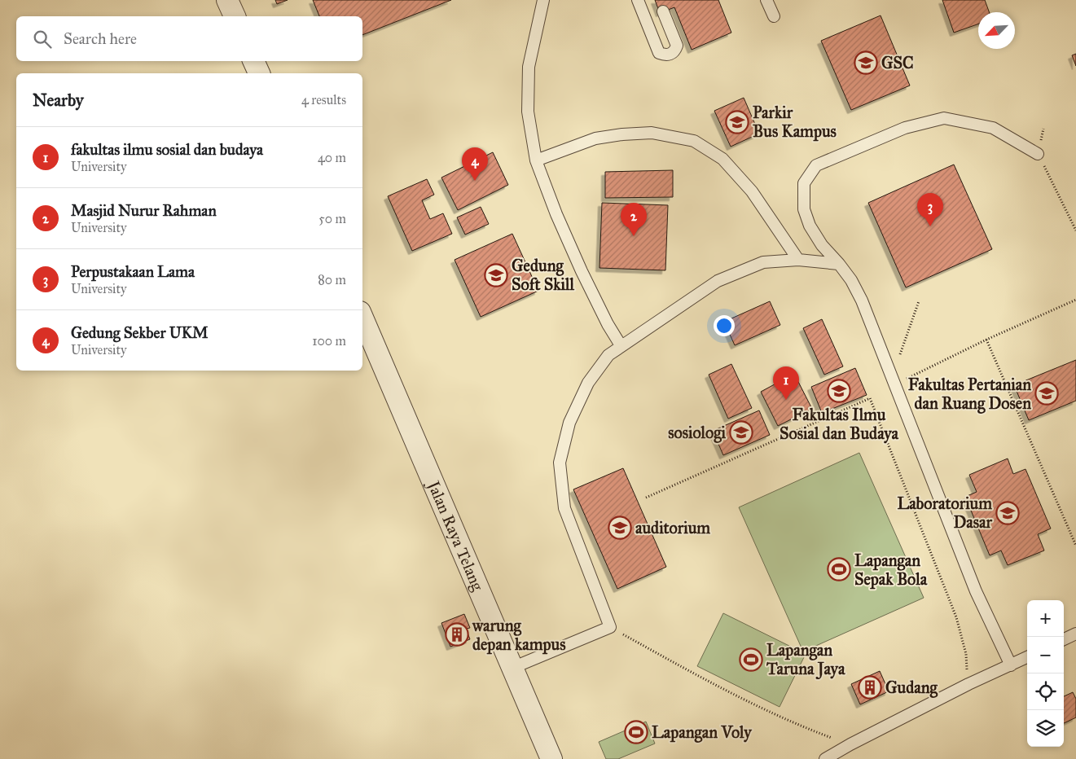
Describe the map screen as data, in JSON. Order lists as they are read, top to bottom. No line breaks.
{"streets":{"street":["Jalan Raya Telang"]},"places":{"school or university":["GSC","Parkir Bus Kampus","Gedung Soft Skill","Fakultas Ilmu Sosial dan Budaya","Fakultas Pertanian dan Ruang Dosen","sosiologi","Laboratorium Dasar","auditorium"],"sports":["Lapangan Sepak Bola","Lapangan Taruna Jaya","Lapangan Voly"],"building":["warung depan kampus","Gudang"]},"north":"bottom left","page":{"search":"Search here","heading":["Nearby","4 results"],"list":[{"mark":"1","name":"fakultas ilmu sosial dan budaya","note":"University","value":"40 m"},{"mark":"2","name":"Masjid Nurur Rahman","note":"University","value":"50 m"},{"mark":"3","name":"Perpustakaan Lama","note":"University","value":"80 m"},{"mark":"4","name":"Gedung Sekber UKM","note":"University","value":"100 m"}],"pins":["4","3","2","1"],"map_buttons":["+","−"]}}
